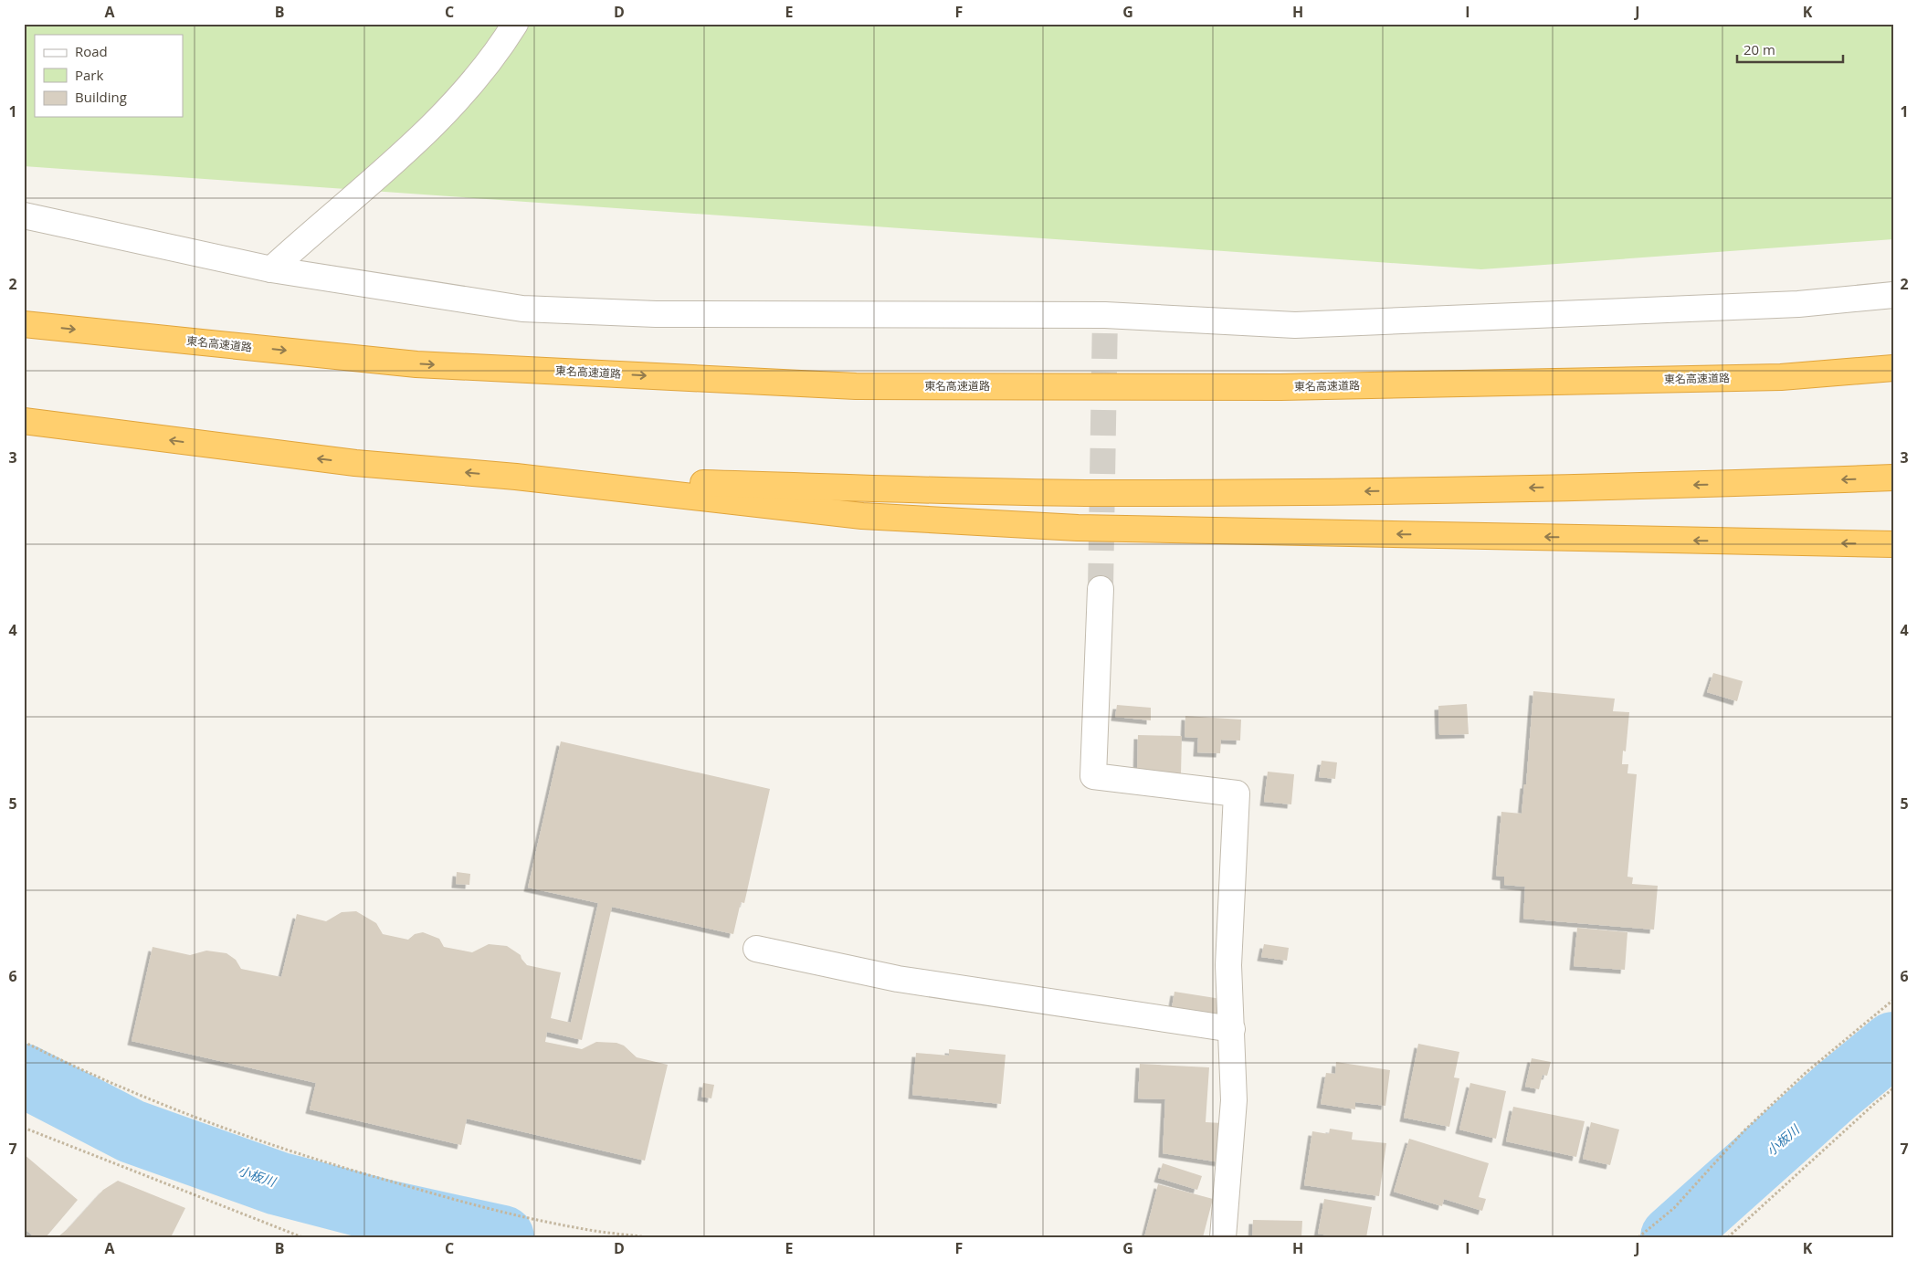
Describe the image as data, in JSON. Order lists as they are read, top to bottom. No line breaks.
{"streets":{"highway":["東名高速道路"]},"water":["小板川"],"legend":["Road","Park","Building"],"scale_bar":"20 m","grid":{"columns":["A","B","C","D","E","F","G","H","I","J","K"],"rows":["1","2","3","4","5","6","7"]}}
